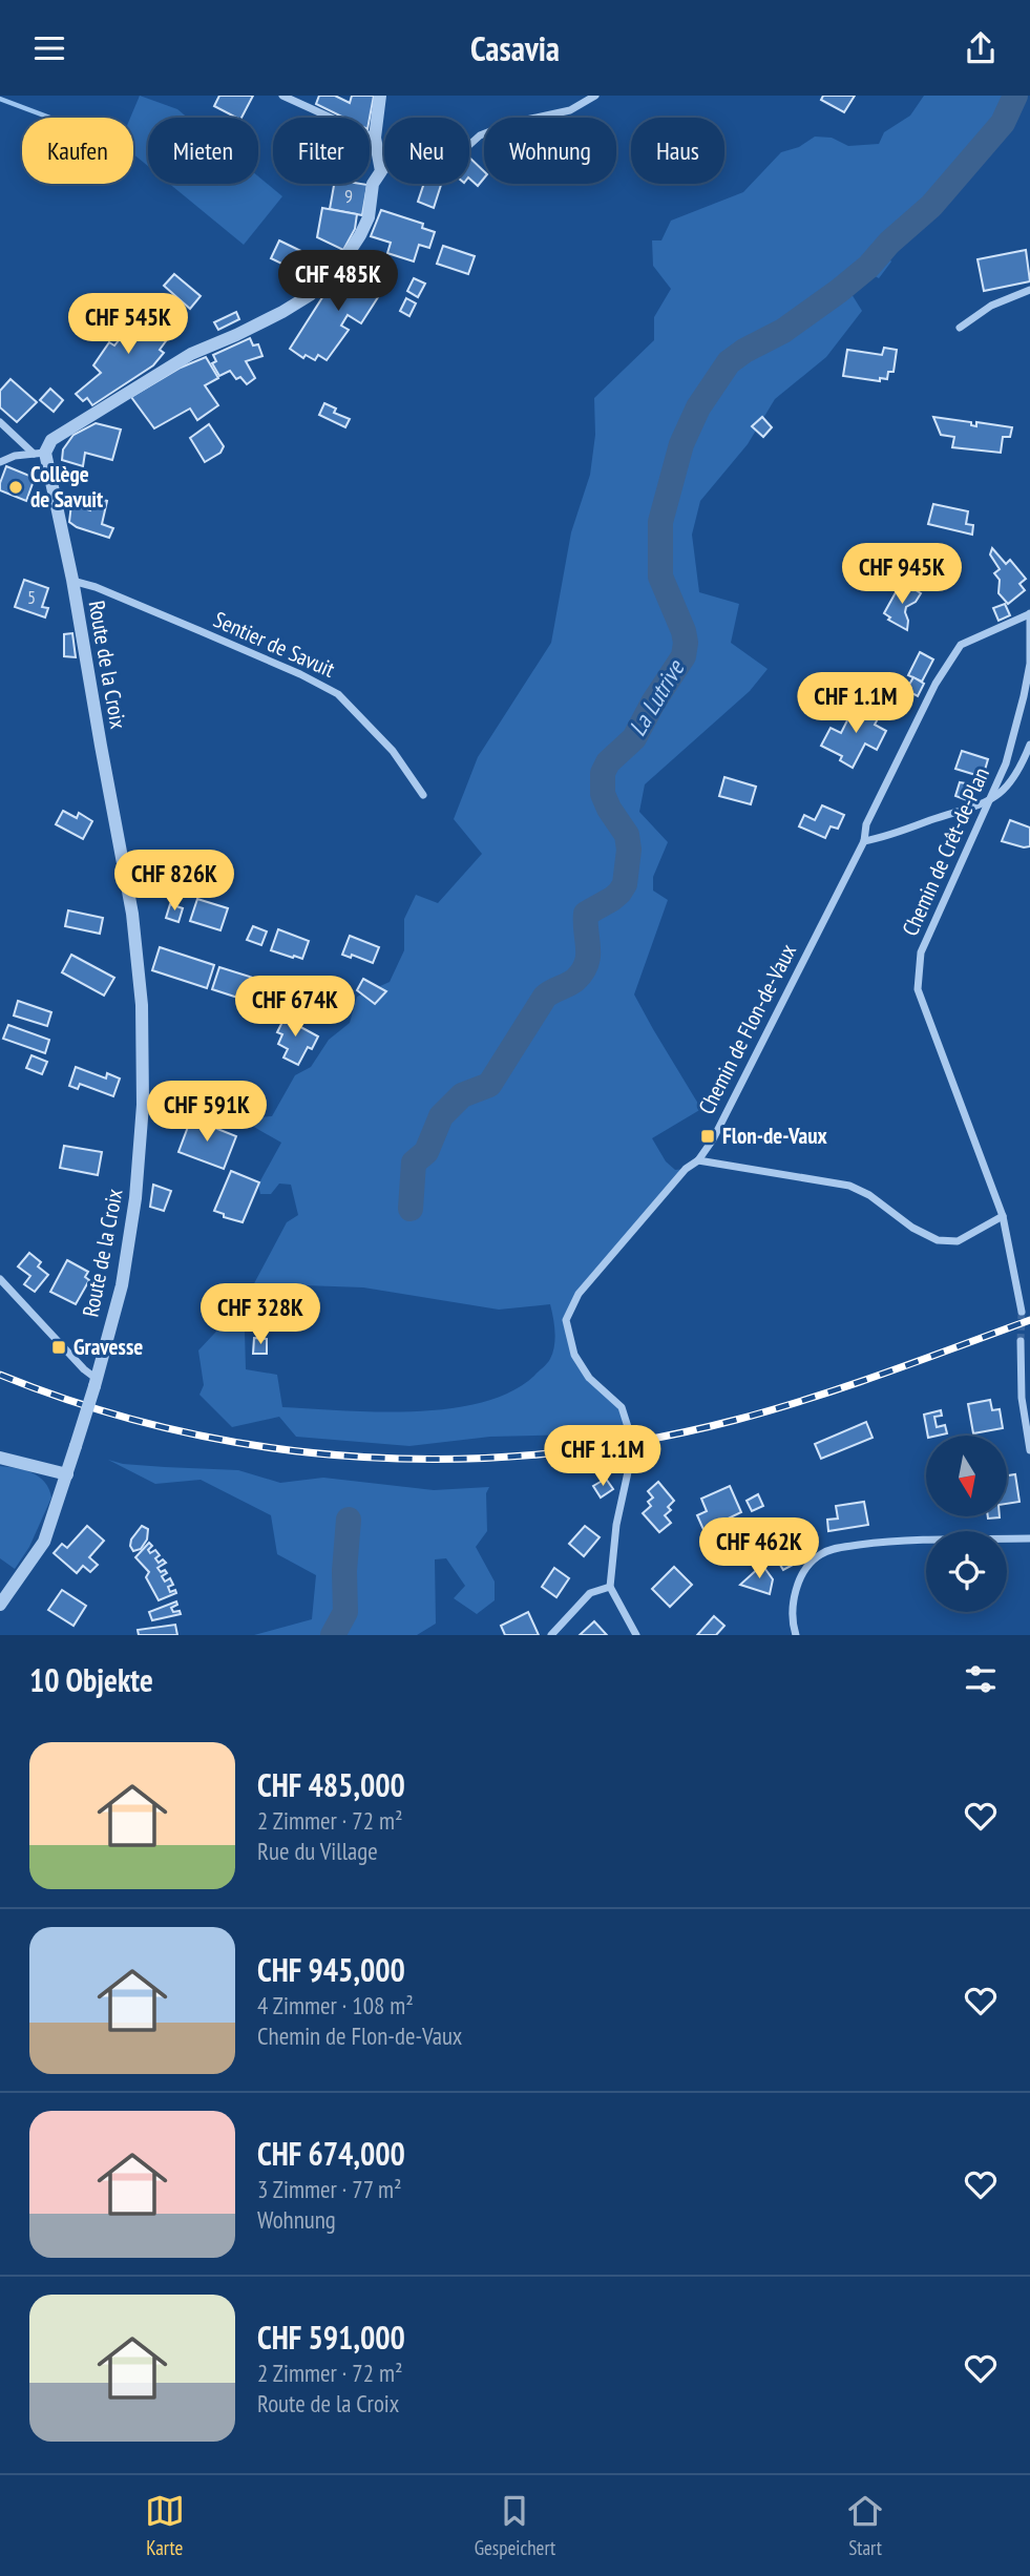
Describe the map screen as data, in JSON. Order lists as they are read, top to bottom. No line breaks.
{"streets":{"street":["Sentier de Savuit","Route de la Croix","Chemin de Crêt-de-Plan","Chemin de Flon-de-Vaux"]},"crossings":[["Sentier de Savuit","Route de la Croix"],["Chemin de Crêt-de-Plan","Chemin de Flon-de-Vaux"]],"water":["La Lutrive"],"places":{"other":["Collège de Savuit"],"transit":["Flon-de-Vaux","Gravesse"]},"house_numbers":["9","5"],"north":"bottom","page":{"header":"Casavia","chip":["Kaufen","Mieten","Filter","Neu","Wohnung","Haus"],"price":["CHF 485K","CHF 545K","CHF 945K","CHF 1.1M","CHF 826K","CHF 674K","CHF 591K","CHF 328K","CHF 1.1M","CHF 462K"],"heading":"10 Objekte","list":[{"name":"CHF 485,000","note":"2 Zimmer · 72 m² · Rue du Village"},{"name":"CHF 945,000","note":"4 Zimmer · 108 m² · Chemin de Flon-de-Vaux"},{"name":"CHF 674,000","note":"3 Zimmer · 77 m² · Wohnung"},{"name":"CHF 591,000","note":"2 Zimmer · 72 m² · Route de la Croix"}],"tabs":["Karte","Gespeichert","Start"]}}
